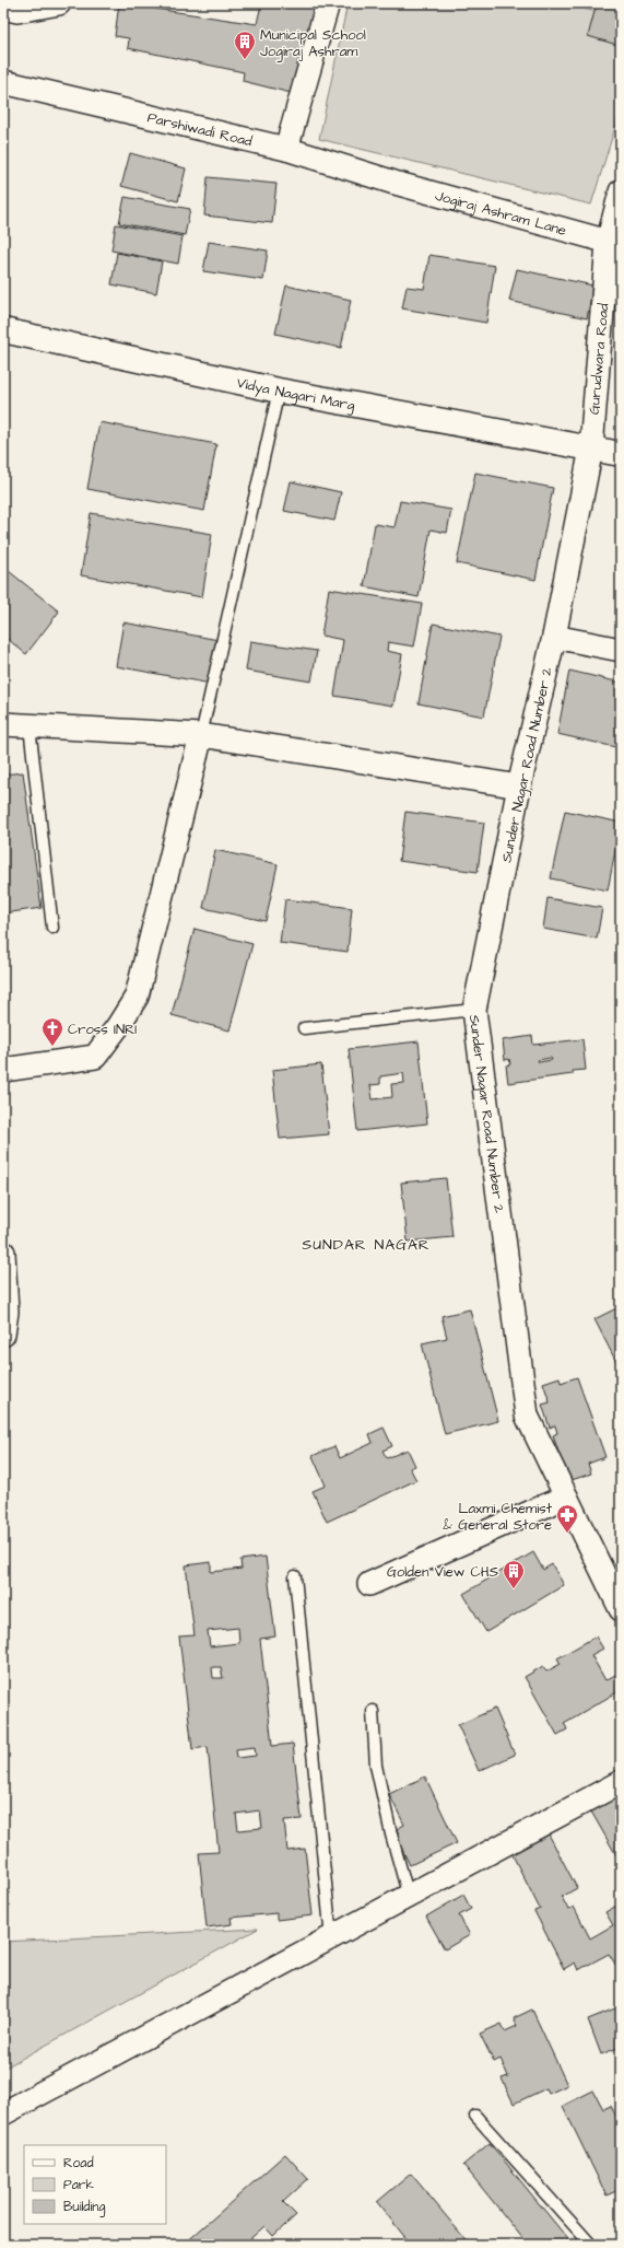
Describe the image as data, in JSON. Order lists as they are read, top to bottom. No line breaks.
{"streets":{"main road":["Vidya Nagari Marg"],"street":["Parshiwadi Road","Jogiraj Ashram Lane","Gurudwara Road","Sunder Nagar Road Number 2"]},"crossings":[["Parshiwadi Road","Jogiraj Ashram Lane"],["Jogiraj Ashram Lane","Gurudwara Road"],["Gurudwara Road","Vidya Nagari Marg"],["Gurudwara Road","Sunder Nagar Road Number 2"],["Vidya Nagari Marg","Sunder Nagar Road Number 2"]],"districts":["SUNDAR NAGAR"],"places":{"building":["Municipal School Jogiraj Ashram","Golden View CHS"],"church":["Cross INRI"],"pharmacy":["Laxmi Chemist & General Store"]},"legend":["Road","Park","Building"]}
